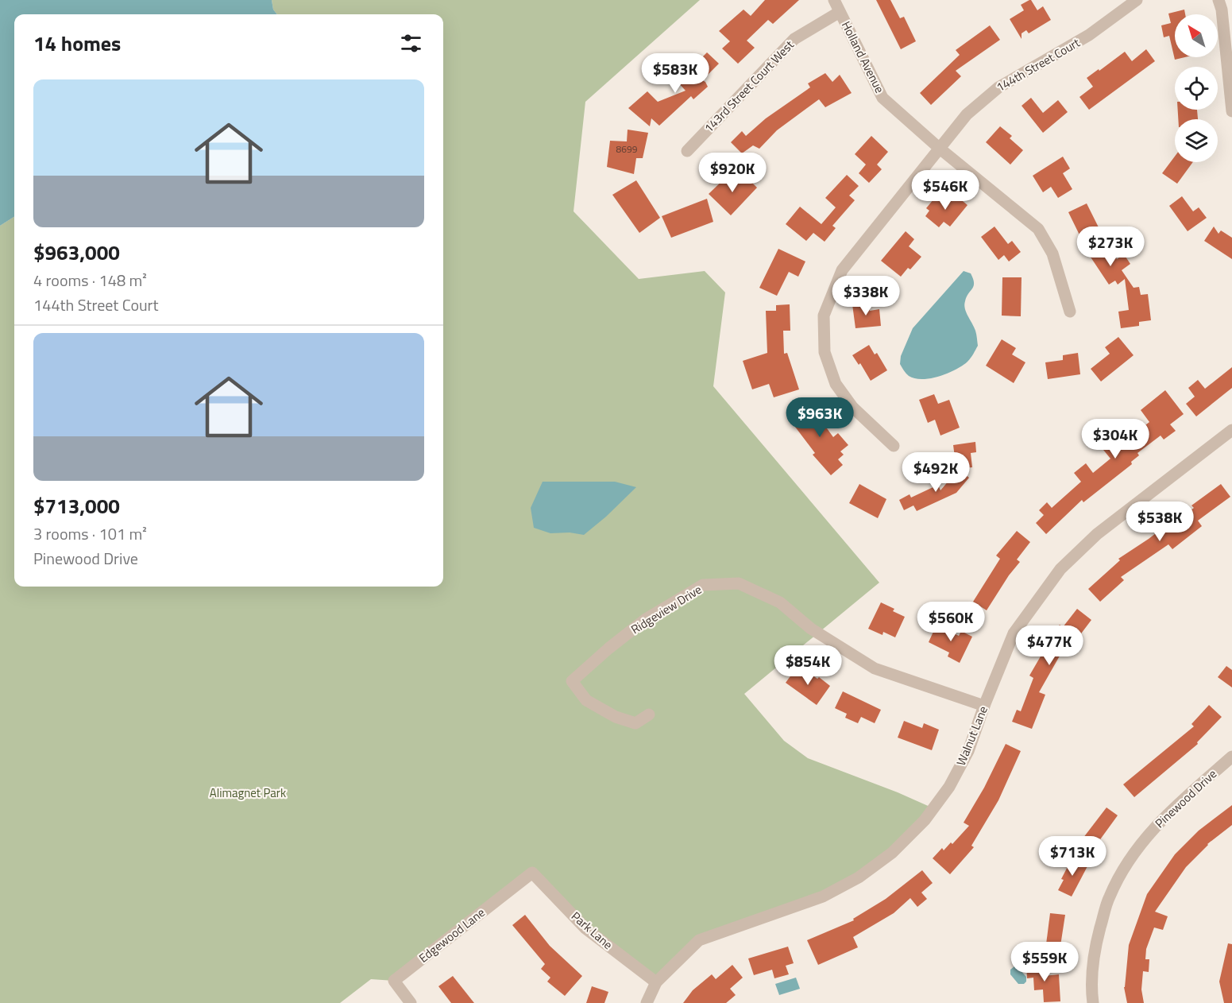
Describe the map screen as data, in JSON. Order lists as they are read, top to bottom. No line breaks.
{"streets":{"street":["Holland Avenue","144th Street Court","143rd Street Court West","Ridgeview Drive","Walnut Lane","Pinewood Drive","Park Lane","Edgewood Lane"]},"crossings":[["Holland Avenue","144th Street Court"],["Holland Avenue","143rd Street Court West"],["Ridgeview Drive","Walnut Lane"],["Walnut Lane","Park Lane"],["Park Lane","Edgewood Lane"]],"parks":["Alimagnet Park"],"house_numbers":["8699"],"north":"top left","page":{"heading":"14 homes","price":["$583K","$920K","$546K","$273K","$338K","$963K","$304K","$492K","$538K","$560K","$477K","$854K","$713K","$559K"],"list":[{"name":"$963,000","note":"4 rooms · 148 m² · 144th Street Court"},{"name":"$713,000","note":"3 rooms · 101 m² · Pinewood Drive"}]}}
